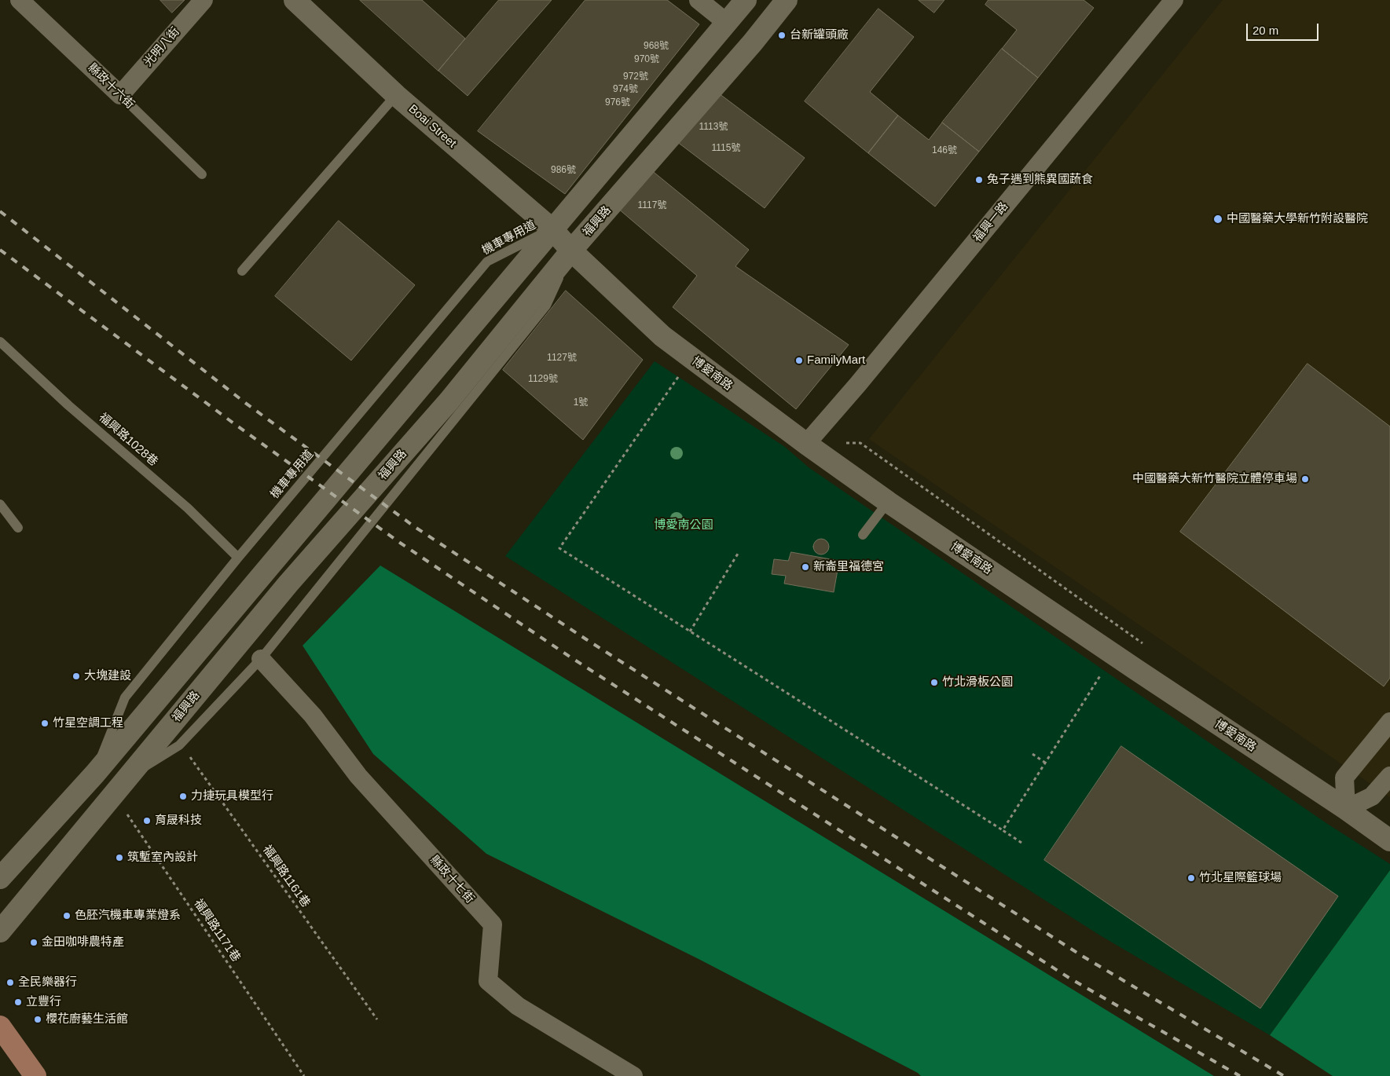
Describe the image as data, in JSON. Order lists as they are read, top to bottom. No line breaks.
{"streets":{"street":["光明八街","縣政十六街","Boai Street","福興路","福興一路","博愛南路","縣政十七街"],"lane":["機車專用道","福興路1028巷"],"path":["福興路1161巷","福興路1171巷"]},"crossings":[["光明八街","縣政十六街"],["Boai Street","福興路"],["Boai Street","機車專用道"],["Boai Street","博愛南路"],["福興路","博愛南路"],["福興路","福興路1171巷"],["福興一路","博愛南路"],["機車專用道","福興路1028巷"]],"parks":["博愛南公園"],"places":["台新罐頭廠","兔子遇到熊異國蔬食","中國醫藥大學新竹附設醫院","FamilyMart","中國醫藥大新竹醫院立體停車場","新崙里福德宮","大塊建設","竹北滑板公園","竹星空調工程","力捷玩具模型行","育晟科技","筑塹室內設計","竹北星際籃球場","色胚汽機車專業燈系","金田咖啡農特產","全民樂器行","立豐行","櫻花廚藝生活館"],"house_numbers":["968號","970號","972號","974號","976號","1113號","1115號","146號","986號","1117號","1127號","1129號","1號"],"scale_bar":"20 m"}
